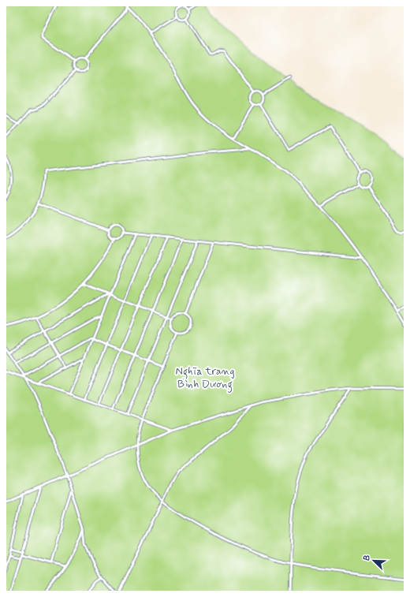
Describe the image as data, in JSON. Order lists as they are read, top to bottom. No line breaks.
{"parks":["Nghĩa trang Bình Dương"],"north":"top left"}
